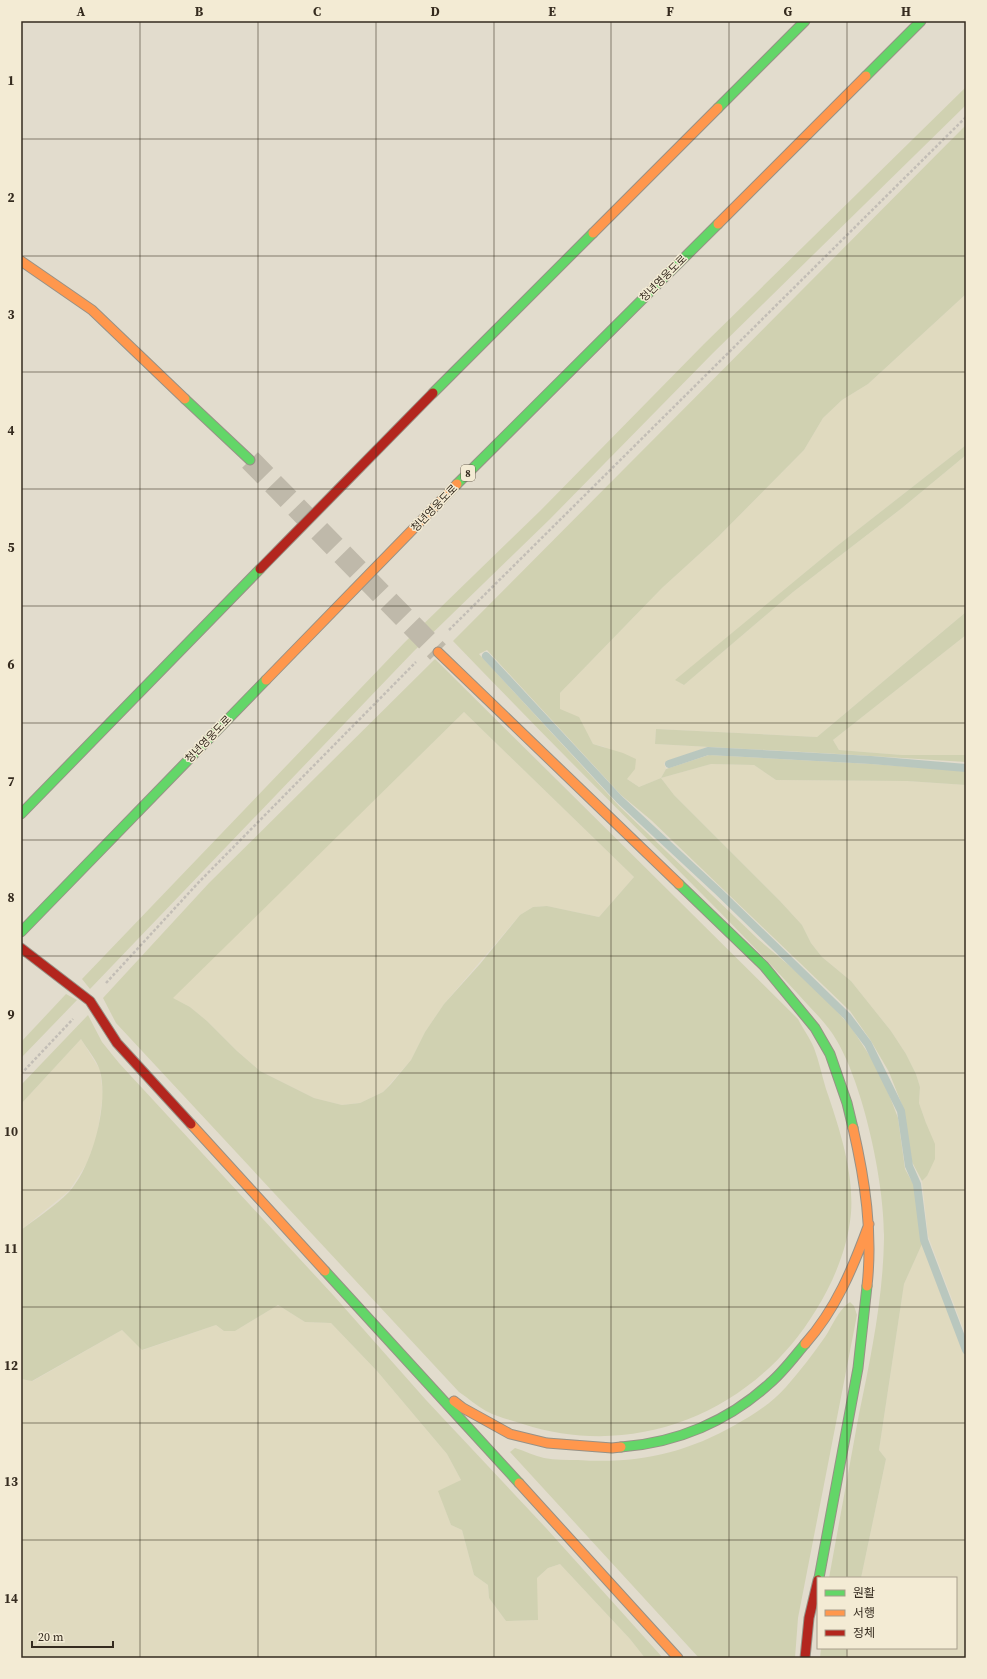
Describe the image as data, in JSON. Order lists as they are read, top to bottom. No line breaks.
{"streets":{"main road":["청년영웅도로","8"]},"legend":["원활","서행","정체"],"scale_bar":"20 m","grid":{"columns":["A","B","C","D","E","F","G","H"],"rows":["1","2","3","4","5","6","7","8","9","10","11","12","13","14"]}}
